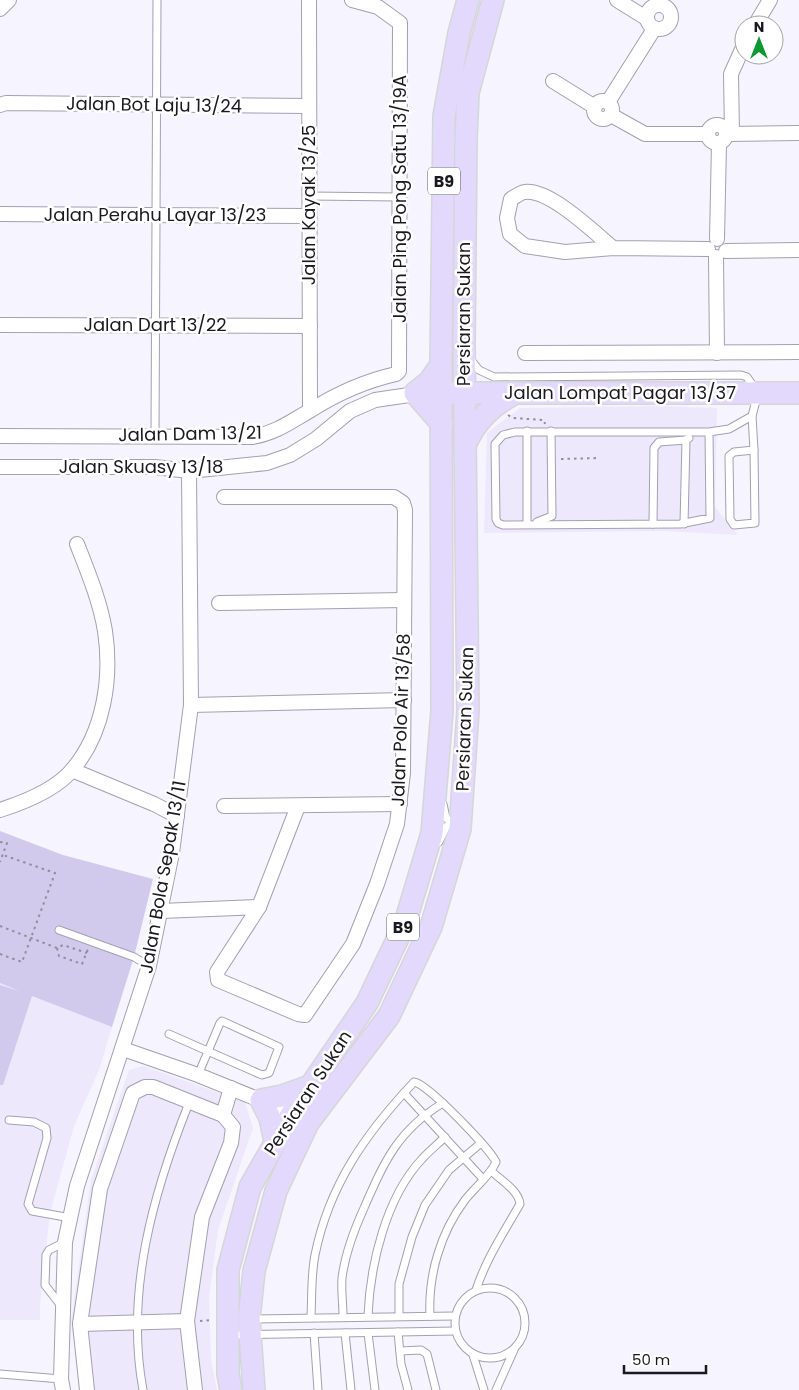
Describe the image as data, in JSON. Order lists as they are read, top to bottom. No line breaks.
{"streets":{"main road":["B9","Persiaran Sukan","Jalan Lompat Pagar 13/37"],"street":["Jalan Bot Laju 13/24","Jalan Ping Pong Satu 13/19A","Jalan Kayak 13/25","Jalan Perahu Layar 13/23","Jalan Dart 13/22","Jalan Dam 13/21","Jalan Skuasy 13/18","Jalan Polo Air 13/58","Jalan Bola Sepak 13/11"]},"crossings":[["Jalan Bot Laju 13/24","Jalan Kayak 13/25"],["Jalan Ping Pong Satu 13/19A","Jalan Dam 13/21"],["Jalan Kayak 13/25","Jalan Perahu Layar 13/23"],["Jalan Kayak 13/25","Jalan Dart 13/22"],["Jalan Kayak 13/25","Jalan Dam 13/21"],["Persiaran Sukan","Jalan Lompat Pagar 13/37"],["Persiaran Sukan","Jalan Skuasy 13/18"],["Jalan Lompat Pagar 13/37","Jalan Skuasy 13/18"],["Jalan Skuasy 13/18","Jalan Bola Sepak 13/11"]],"scale_bar":"50 m","north":"top"}
